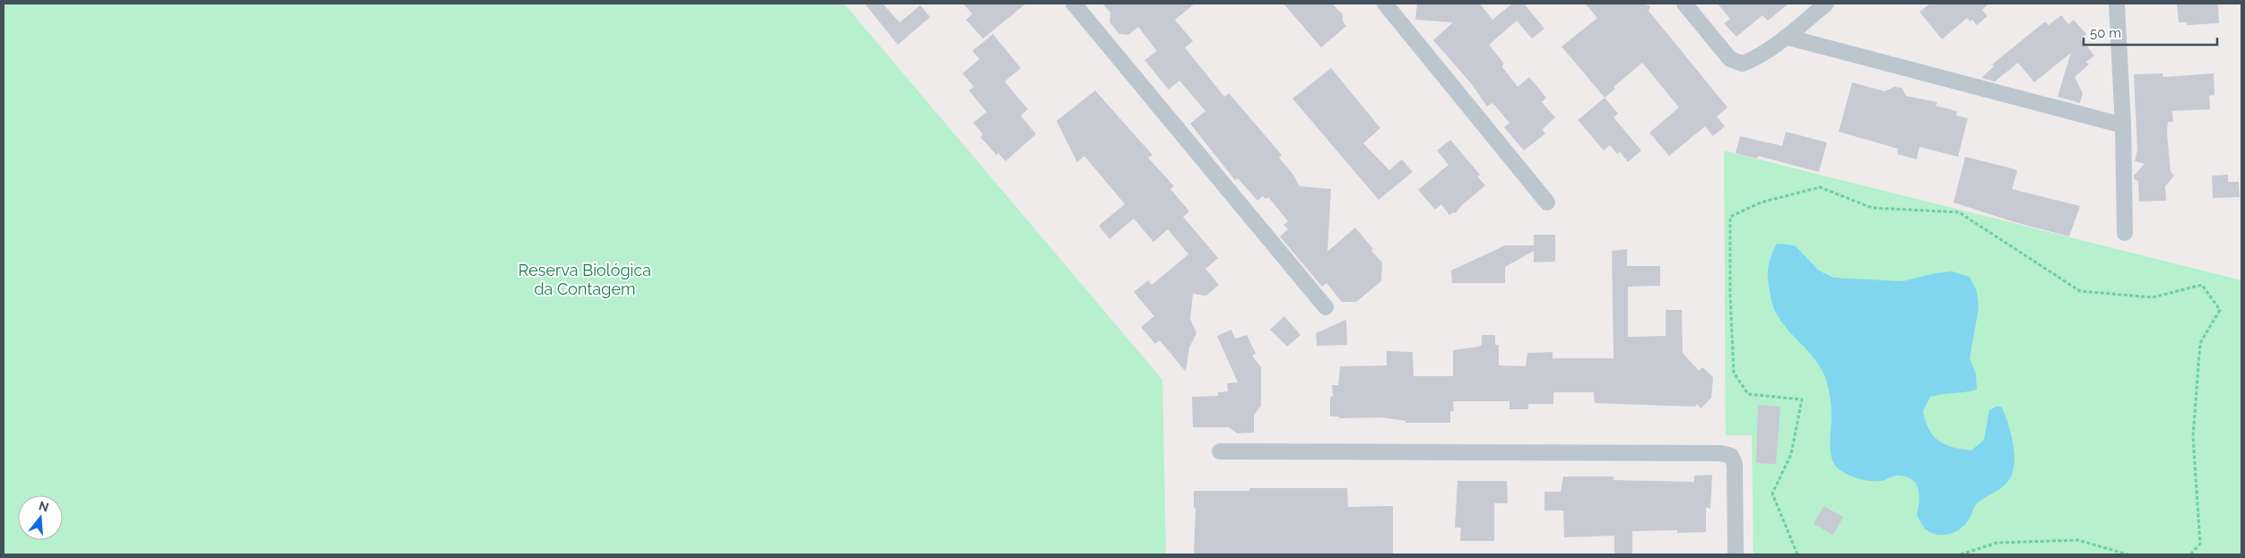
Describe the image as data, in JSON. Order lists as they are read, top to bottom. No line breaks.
{"parks":["Reserva Biológica da Contagem"],"scale_bar":"50 m","north":"top"}
